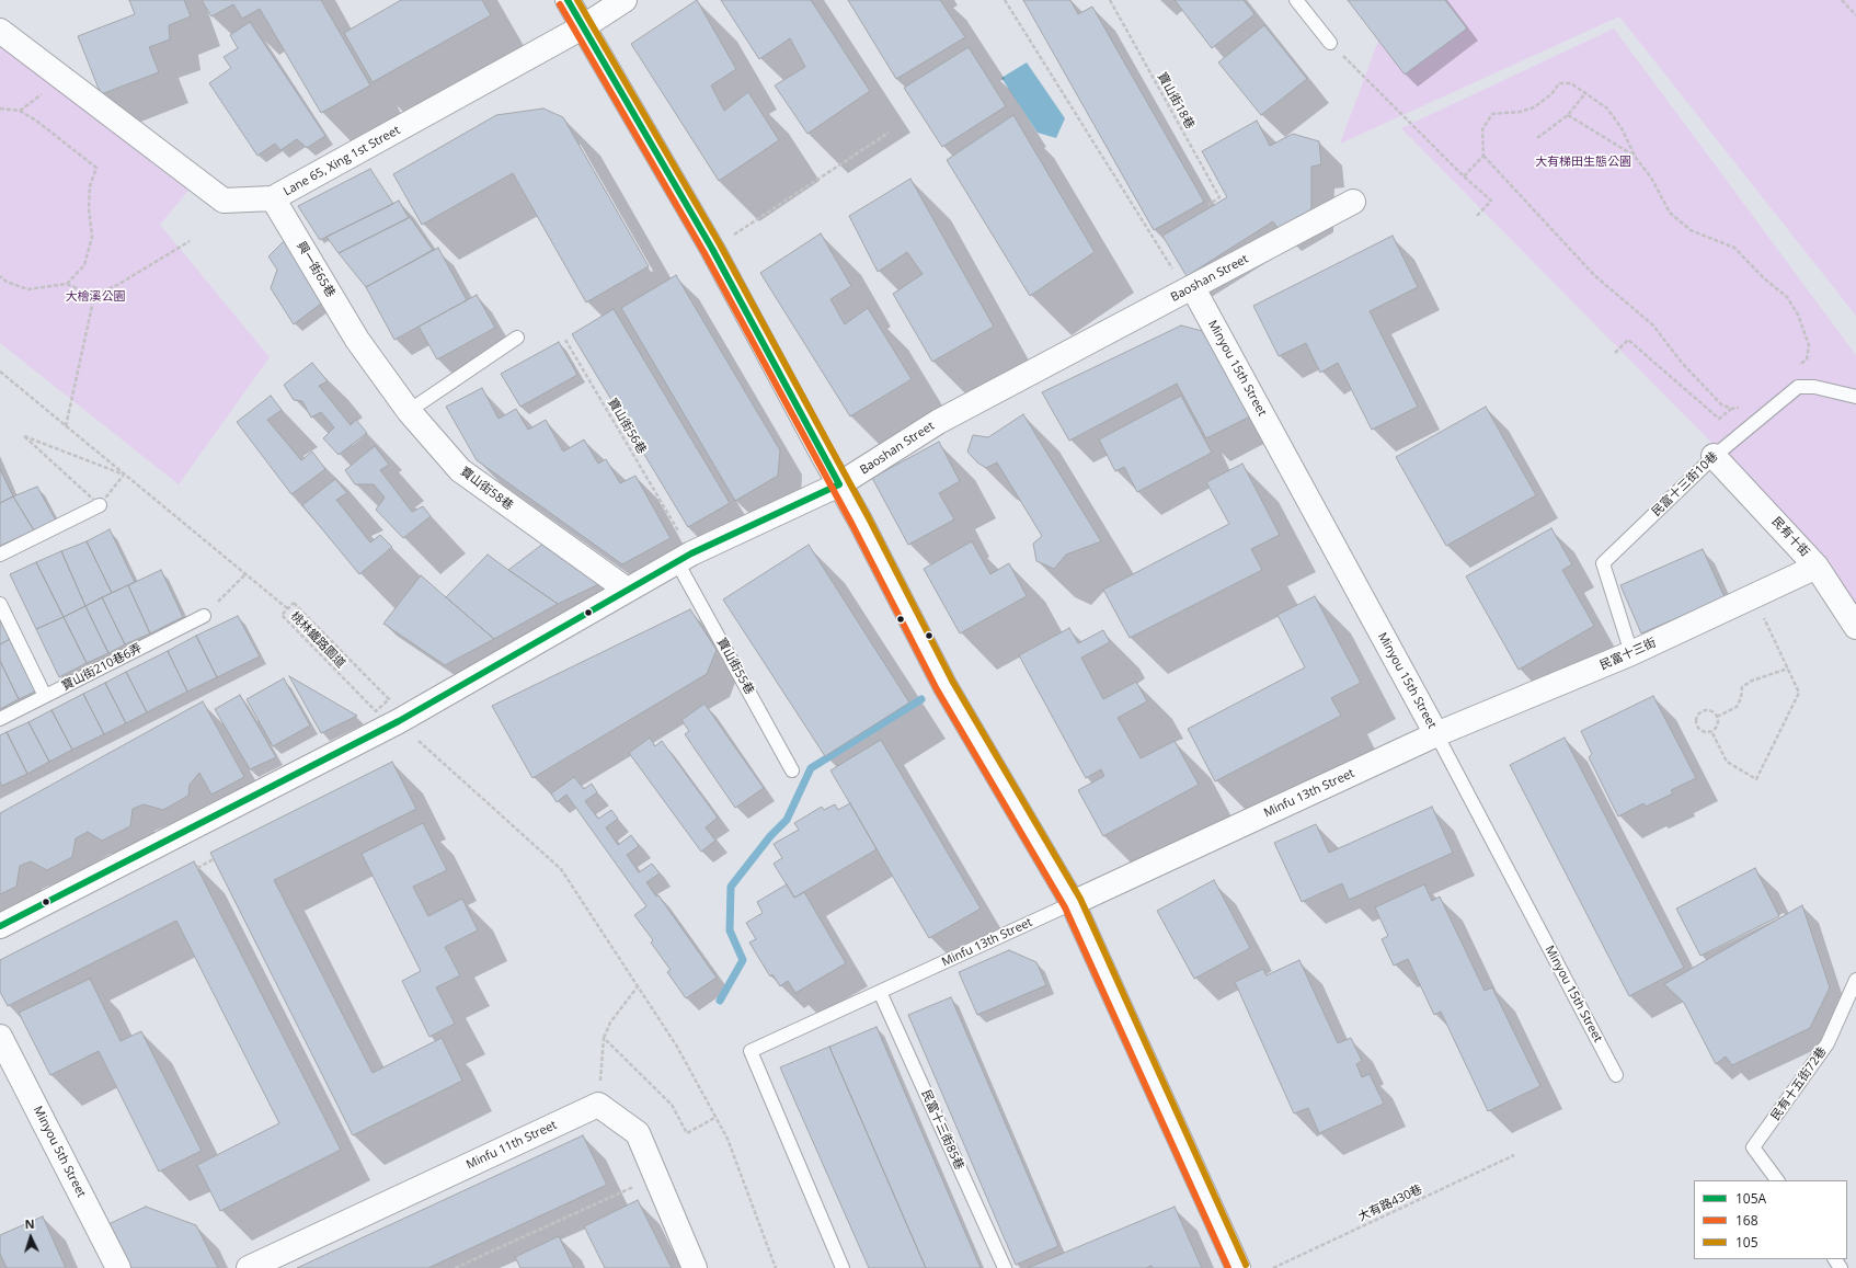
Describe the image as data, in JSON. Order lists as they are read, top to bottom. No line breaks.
{"streets":{"street":["Lane 65, Xing 1st Street","興一街65巷","Baoshan Street","Minyou 15th Street","寶山街58巷","民有十街","民富十三街","Minfu 13th Street","Minfu 11th Street","Minyou 5th Street"],"lane":["民富十三街10巷","寶山街55巷","寶山街210巷6弄","民有十五街72巷","民富十三街85巷"],"path":["寶山街18巷","寶山街56巷","桃林鐵路園道","大有路430巷"]},"crossings":[["Lane 65, Xing 1st Street","興一街65巷"],["興一街65巷","寶山街58巷"],["Baoshan Street","Minyou 15th Street"],["Baoshan Street","寶山街58巷"],["Baoshan Street","寶山街55巷"],["Minyou 15th Street","民富十三街"],["Minyou 15th Street","Minfu 13th Street"],["民富十三街10巷","民有十街"],["民富十三街10巷","民富十三街"],["民有十街","民富十三街"],["民富十三街","Minfu 13th Street"],["Minfu 13th Street","民富十三街85巷"]],"parks":["大有梯田生態公園","大檜溪公園"],"lines":["transit line 105A","transit line 105","transit line 168"],"legend":["105A","168","105"],"north":"top"}
